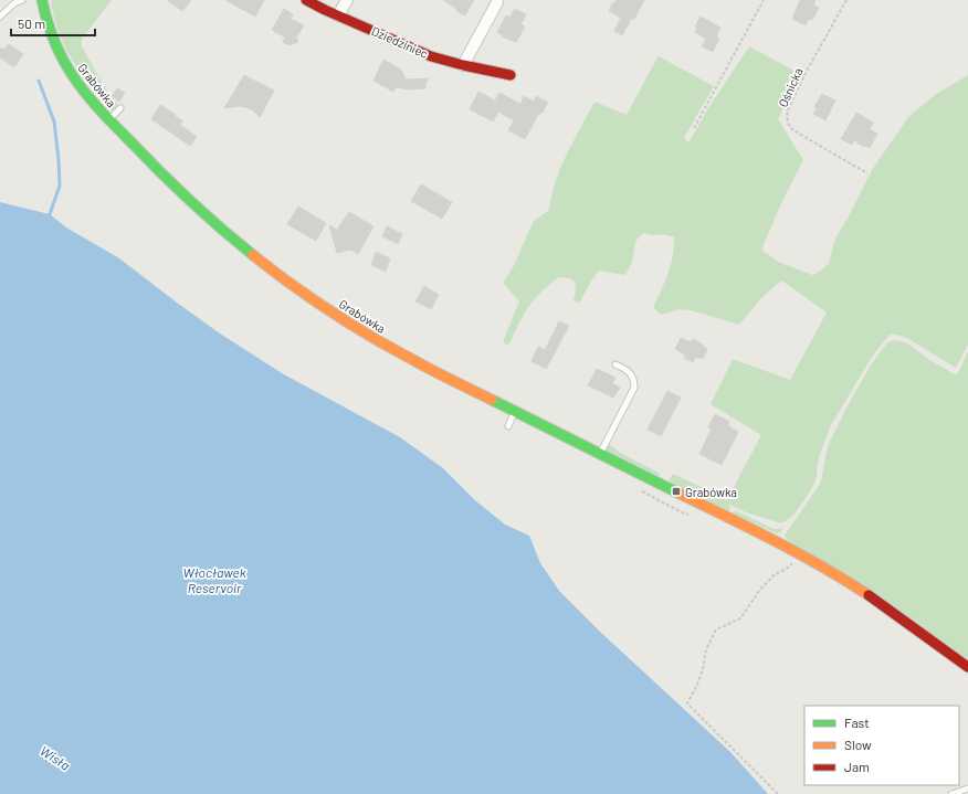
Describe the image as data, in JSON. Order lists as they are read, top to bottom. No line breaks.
{"streets":{"street":["Dziedziniec","Grabówka"],"path":["Ośnicka"]},"water":["Włocławek Reservoir","Wisła"],"places":{"transit":["Grabówka"]},"legend":["Fast","Slow","Jam"],"scale_bar":"50 m"}
